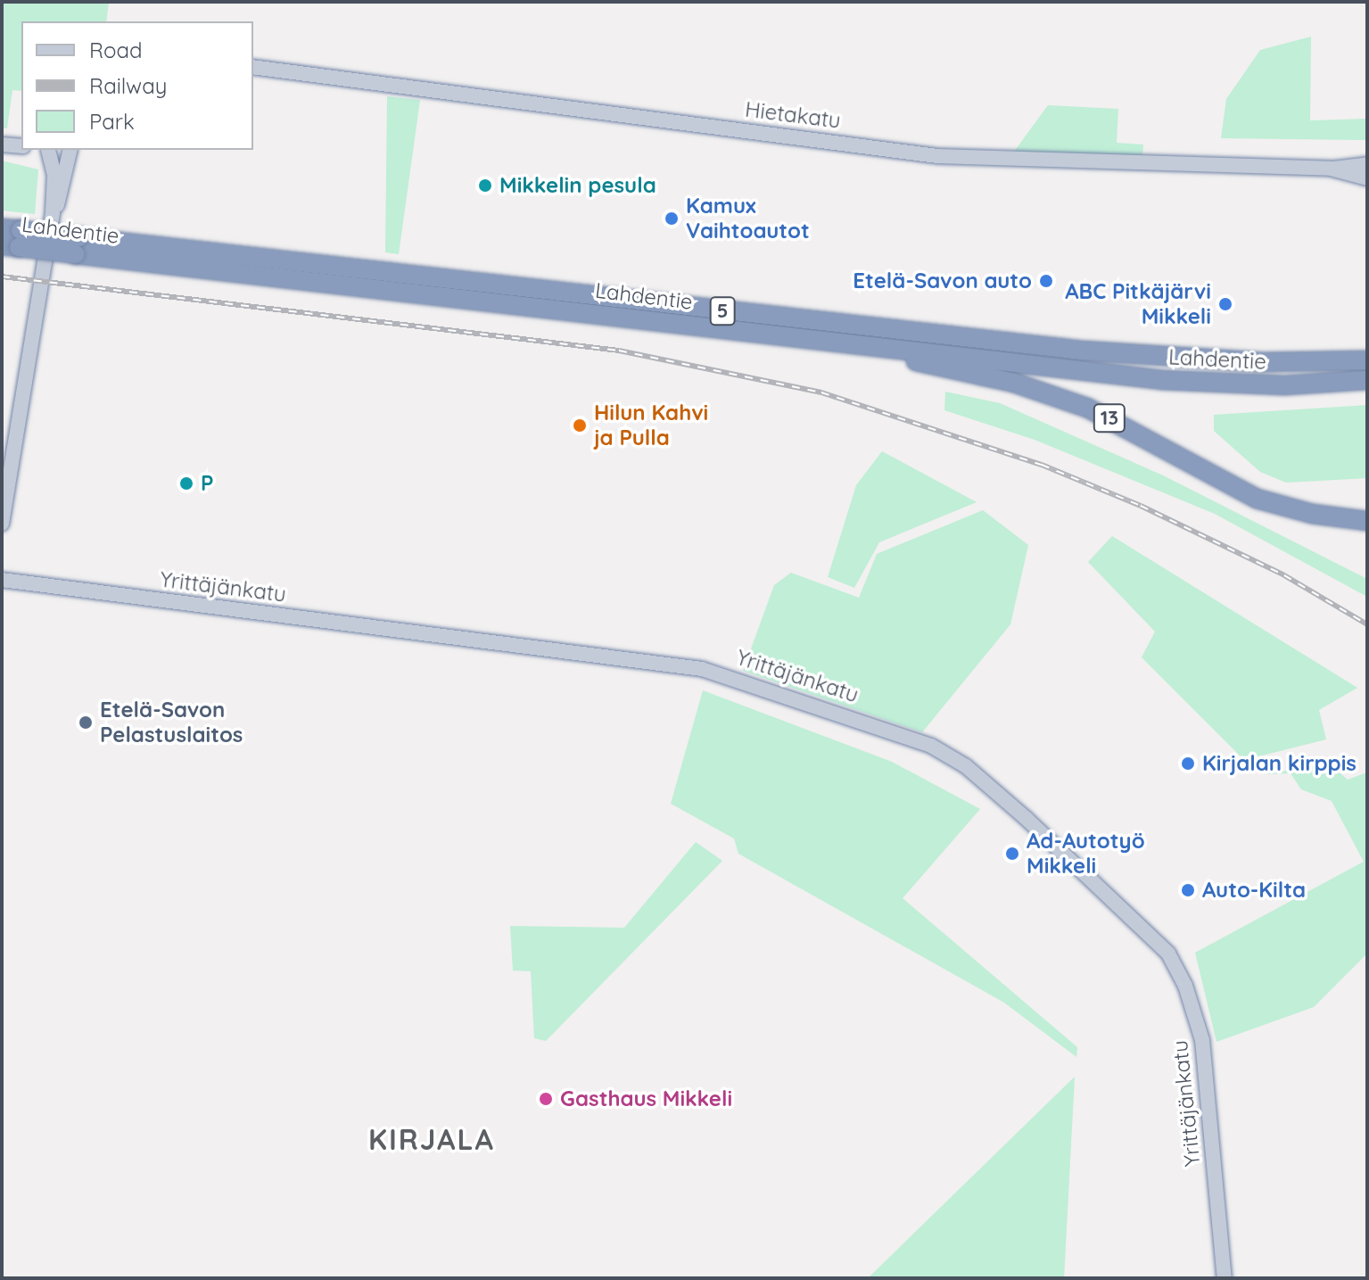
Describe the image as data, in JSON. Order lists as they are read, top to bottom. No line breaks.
{"streets":{"highway":["Lahdentie","5","13"],"street":["Hietakatu","Yrittäjänkatu"]},"crossings":[["Lahdentie","13"]],"districts":["KIRJALA"],"places":["Mikkelin pesula","Kamux Vaihtoautot","Etelä-Savon auto","ABC Pitkäjärvi Mikkeli","Hilun Kahvi ja Pulla","P","Etelä-Savon Pelastuslaitos","Kirjalan kirppis","Ad-Autotyö Mikkeli","Auto-Kilta","Gasthaus Mikkeli"],"legend":["Road","Railway","Park"]}
